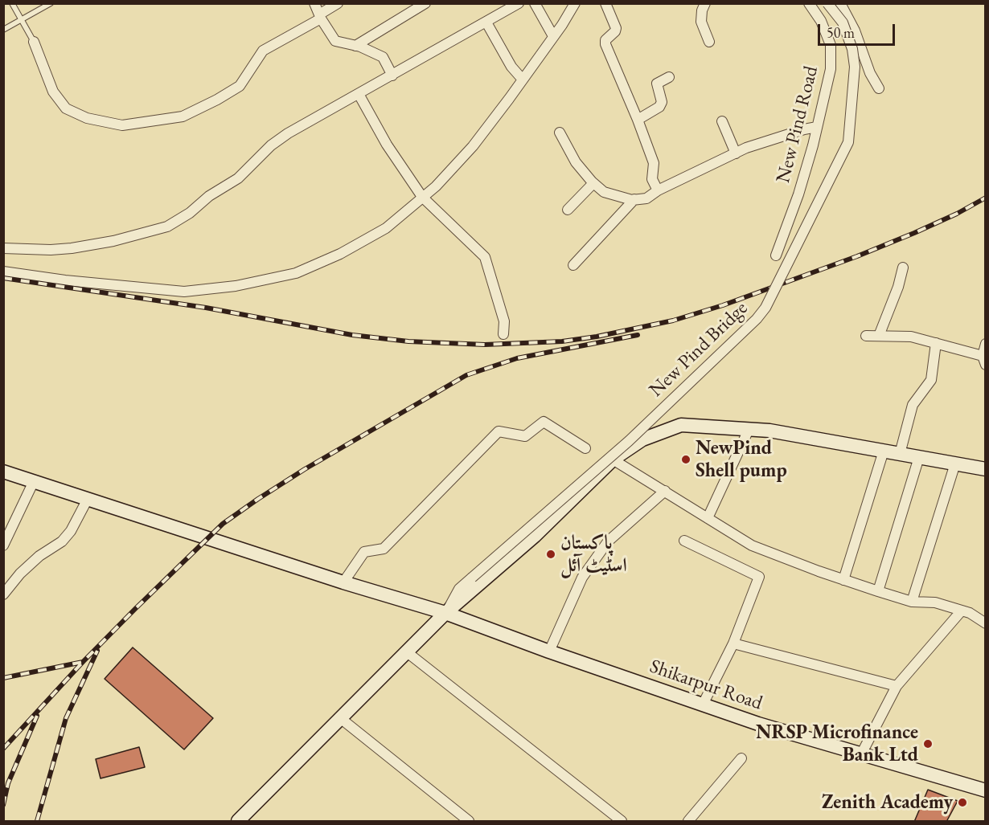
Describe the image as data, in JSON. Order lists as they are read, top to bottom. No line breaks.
{"streets":{"main road":["Shikarpur Road"],"street":["New Pind Road","New Pind Bridge"]},"crossings":[["New Pind Bridge","Shikarpur Road"]],"places":["NewPind Shell pump","پاکستان اسٹیٹ آئل","NRSP Microfinance Bank Ltd","Zenith Academy"],"scale_bar":"50 m"}
